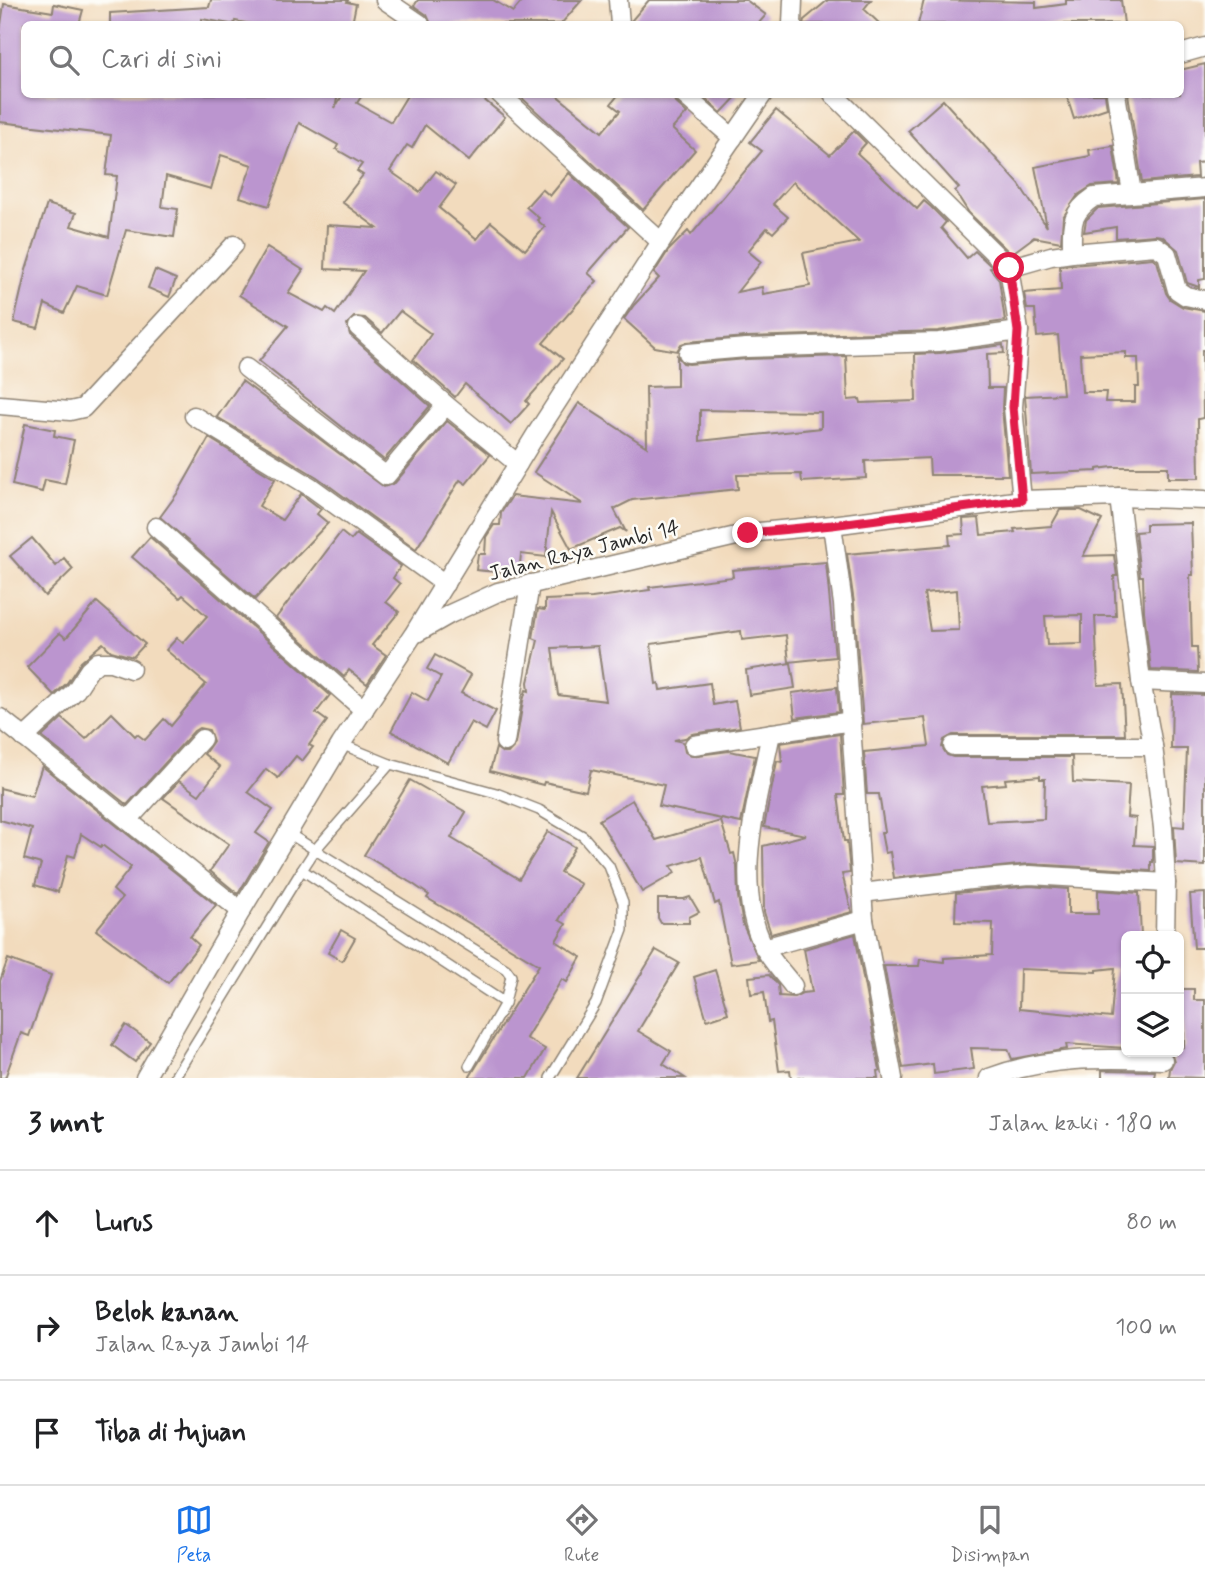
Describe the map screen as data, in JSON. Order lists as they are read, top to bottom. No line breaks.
{"streets":{"street":["Jalan Raya Jambi 14"]},"page":{"search":"Cari di sini","heading":["3 mnt","Jalan kaki · 180 m"],"list":[["Lurus","80 m"],["Belok kanan","Jalan Raya Jambi 14","100 m"],"Tiba di tujuan"],"nav":["Peta","Rute","Disimpan"]}}
